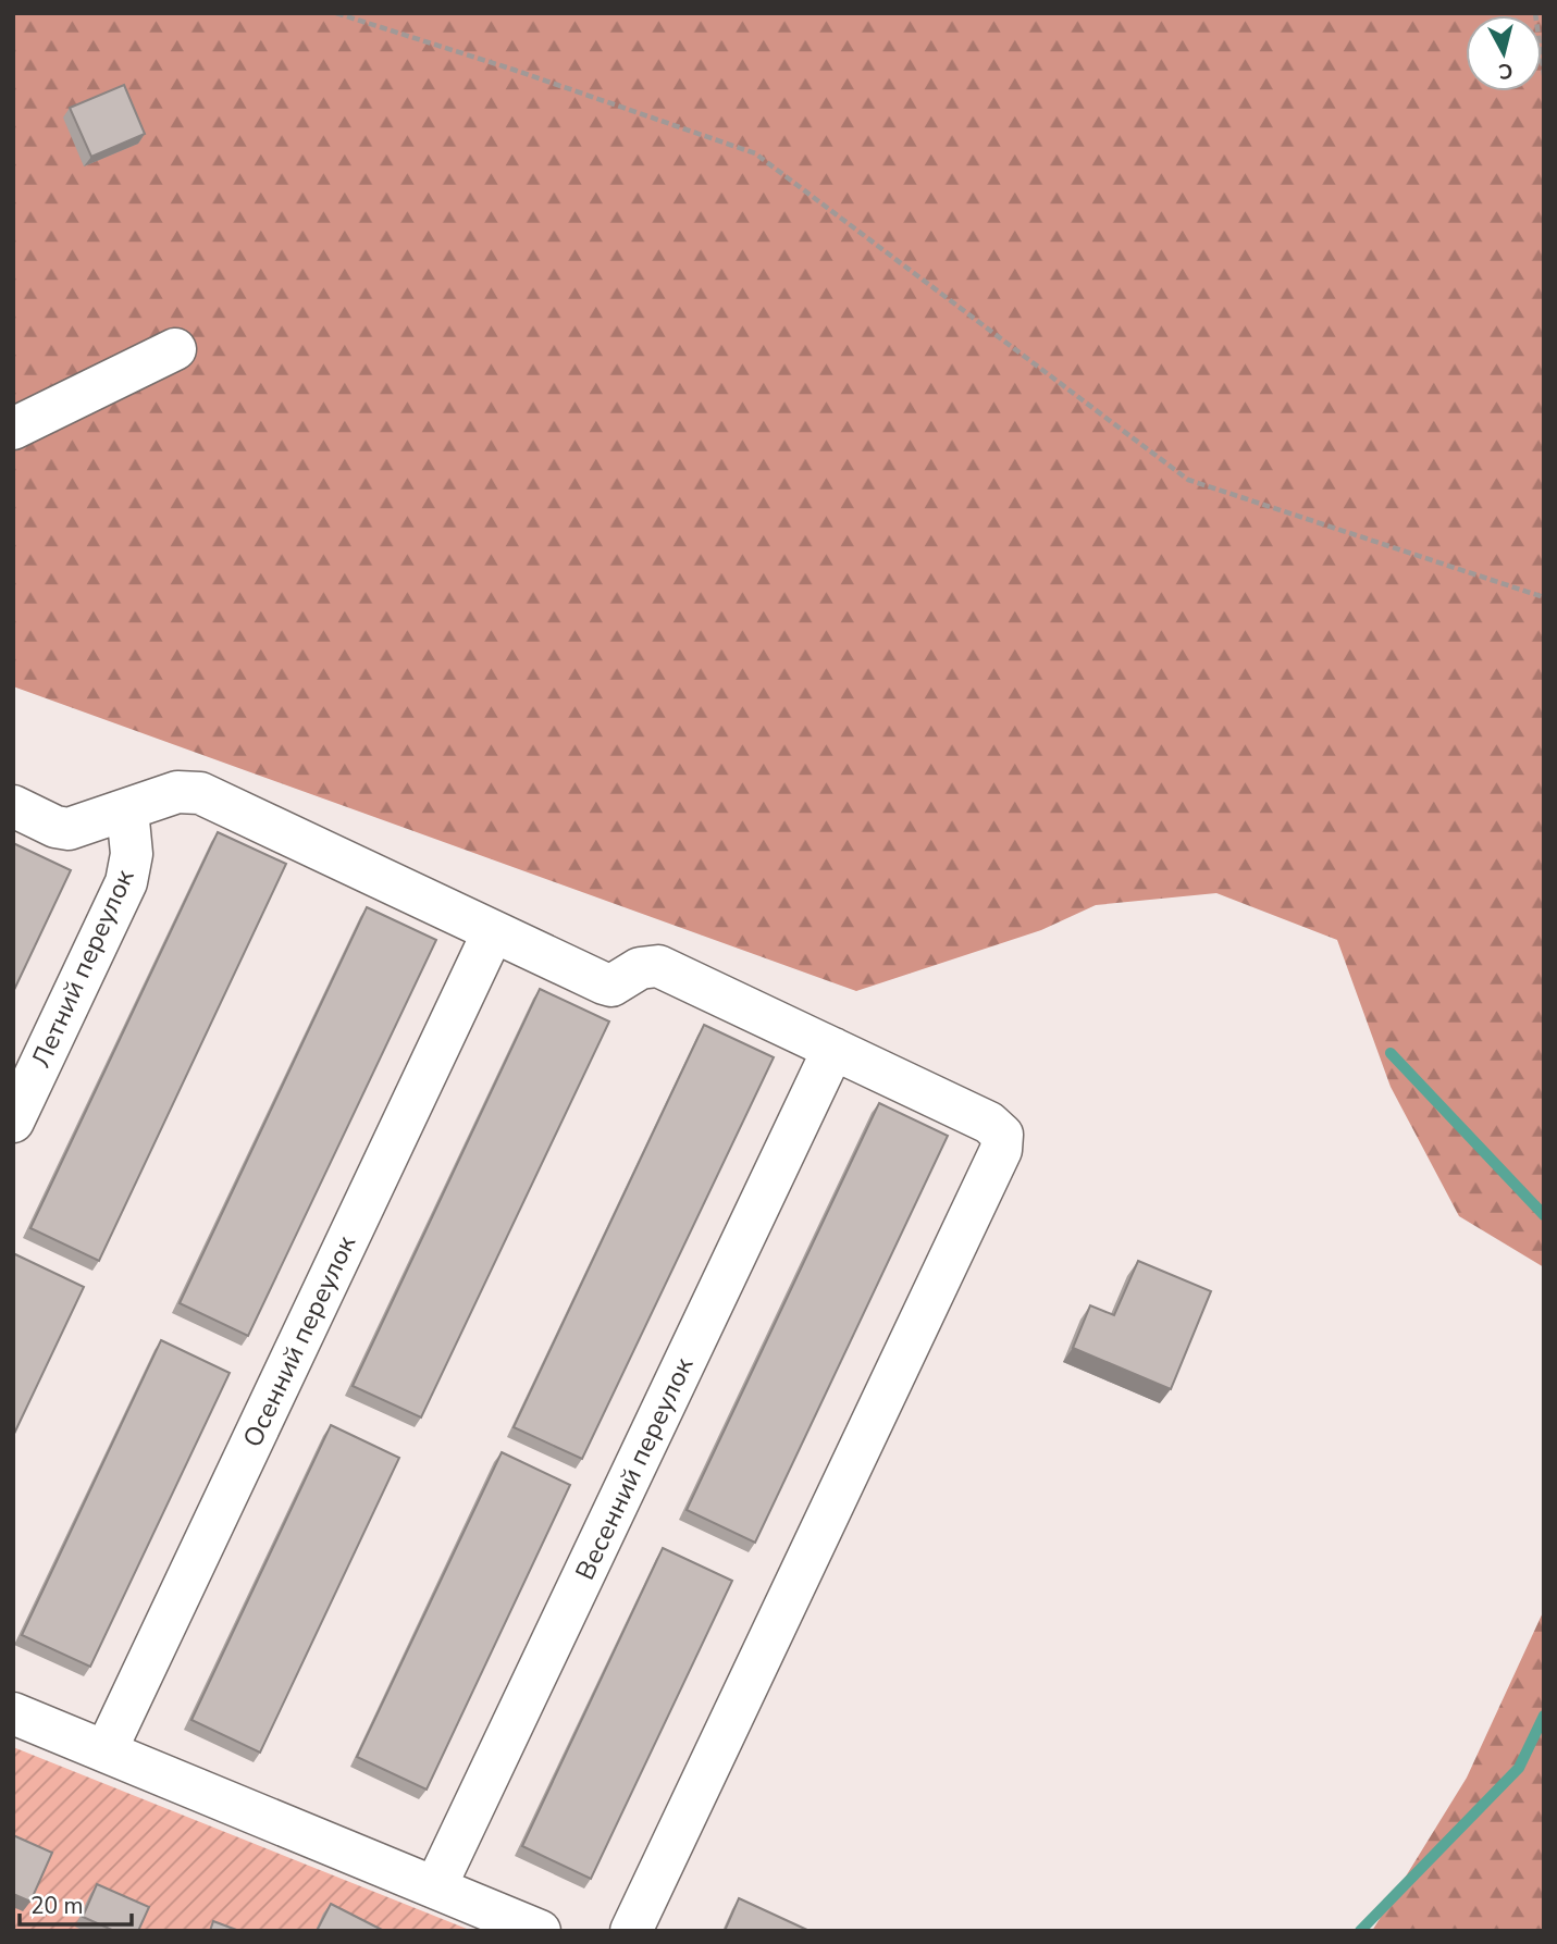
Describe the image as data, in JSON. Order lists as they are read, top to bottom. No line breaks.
{"streets":{"street":["Летний переулок","Осенний переулок","Весенний переулок"]},"scale_bar":"20 m","north":"bottom"}
